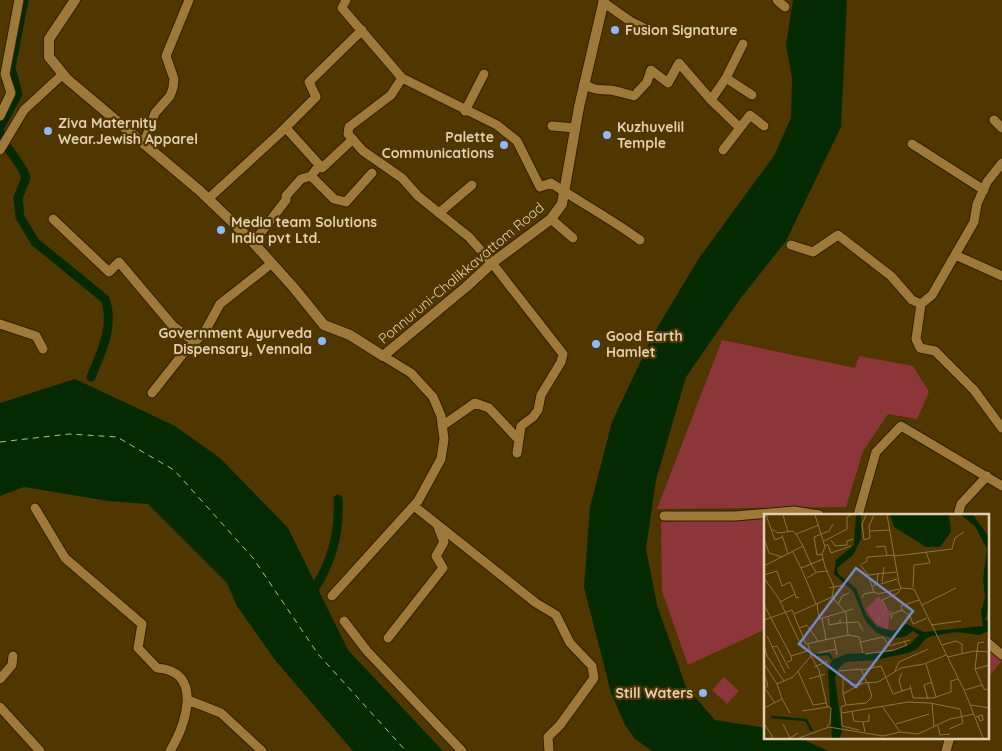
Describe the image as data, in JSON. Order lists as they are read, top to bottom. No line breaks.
{"streets":{"street":["Ponnuruni-Chalikkavattom Road"]},"places":["Fusion Signature","Ziva Maternity Wear.Jewish Apparel","Kuzhuvelil Temple","Palette Communications","Media team Solutions India pvt Ltd.","Government Ayurveda Dispensary, Vennala","Good Earth Hamlet","Still Waters"]}
